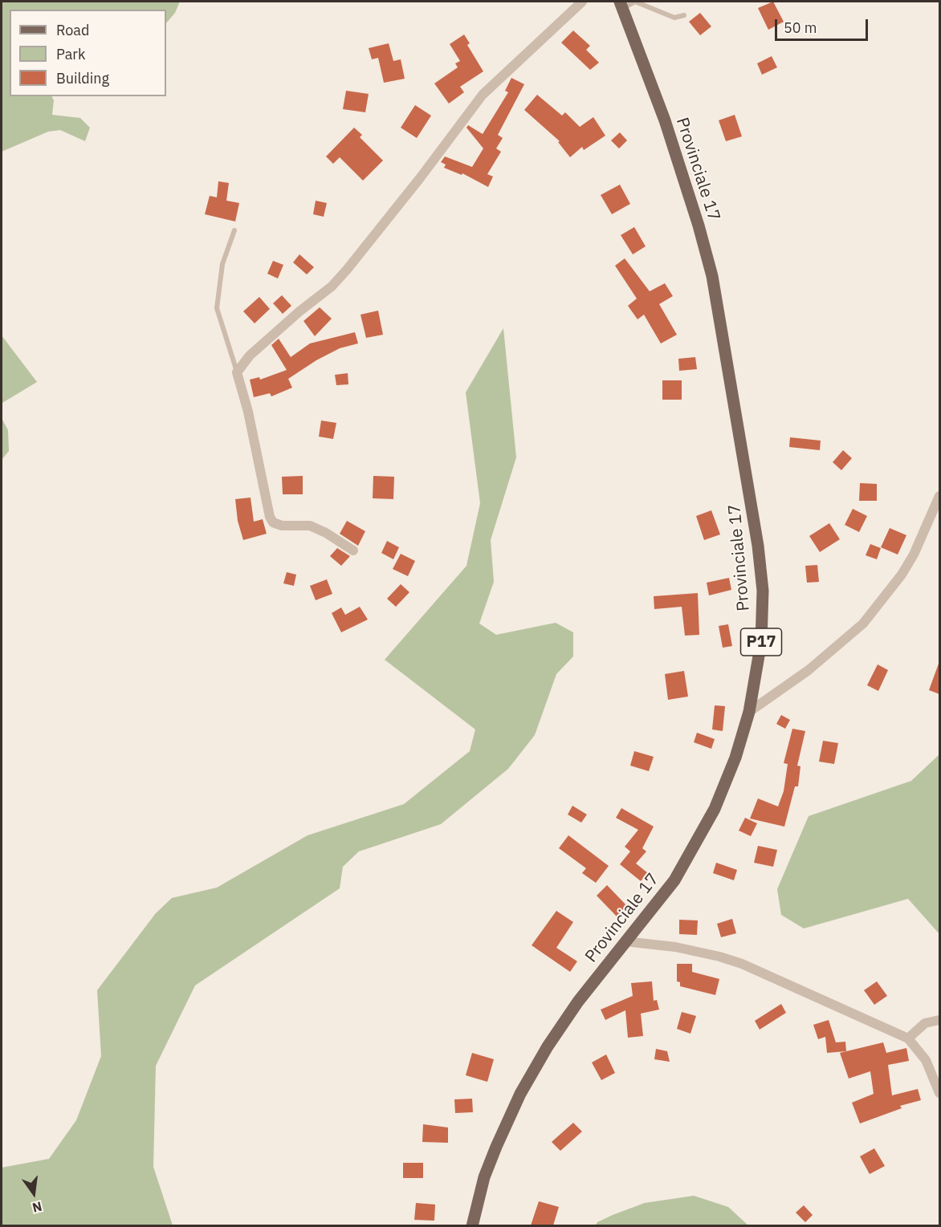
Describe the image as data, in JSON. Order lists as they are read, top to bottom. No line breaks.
{"streets":{"main road":["Provinciale 17","P17"]},"legend":["Road","Park","Building"],"scale_bar":"50 m","north":"bottom"}
